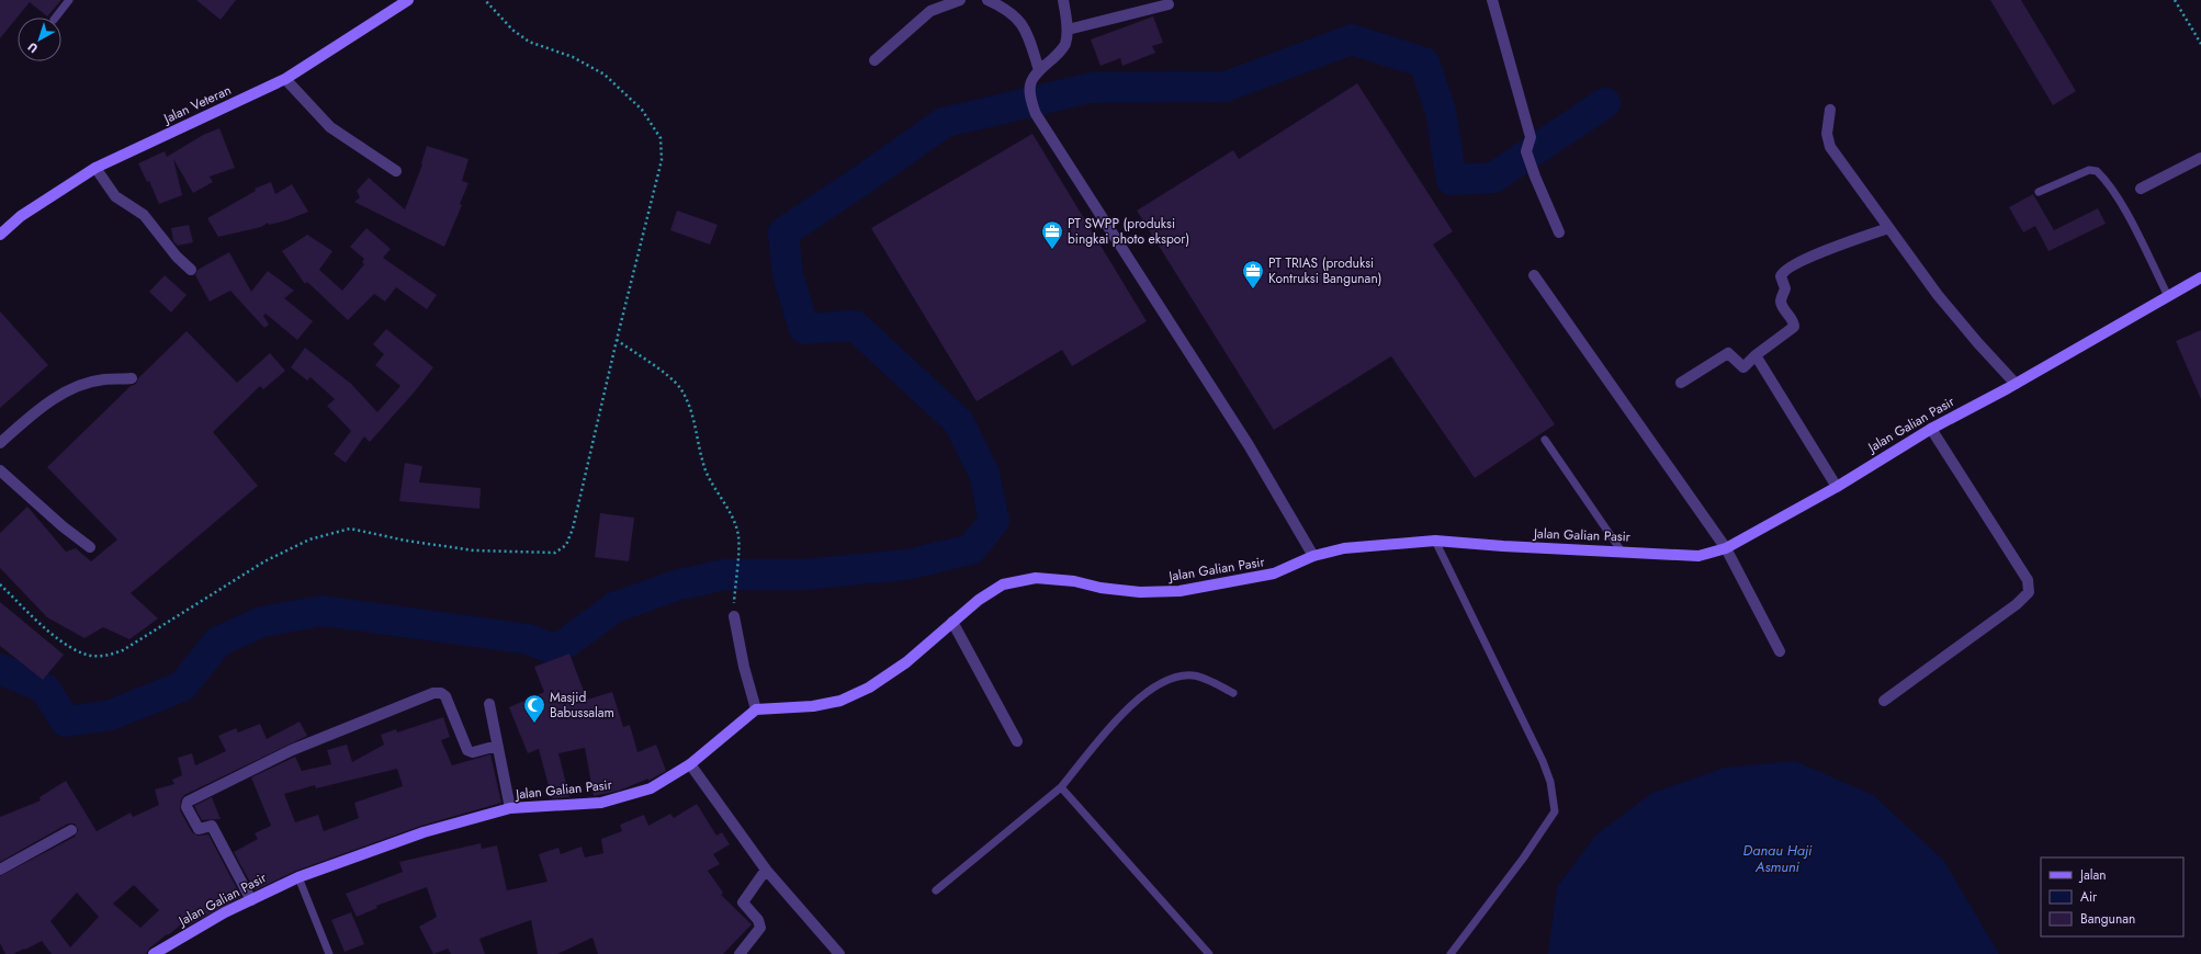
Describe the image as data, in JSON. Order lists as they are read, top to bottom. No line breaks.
{"streets":{"street":["Jalan Veteran","Jalan Galian Pasir"]},"water":["Danau Haji Asmuni"],"places":{"office":["PT SWPP (produksi bingkai photo ekspor)","PT TRIAS (produksi Kontruksi Bangunan)"],"mosque":["Masjid Babussalam"]},"legend":["Jalan","Air","Bangunan"],"north":"bottom left"}
